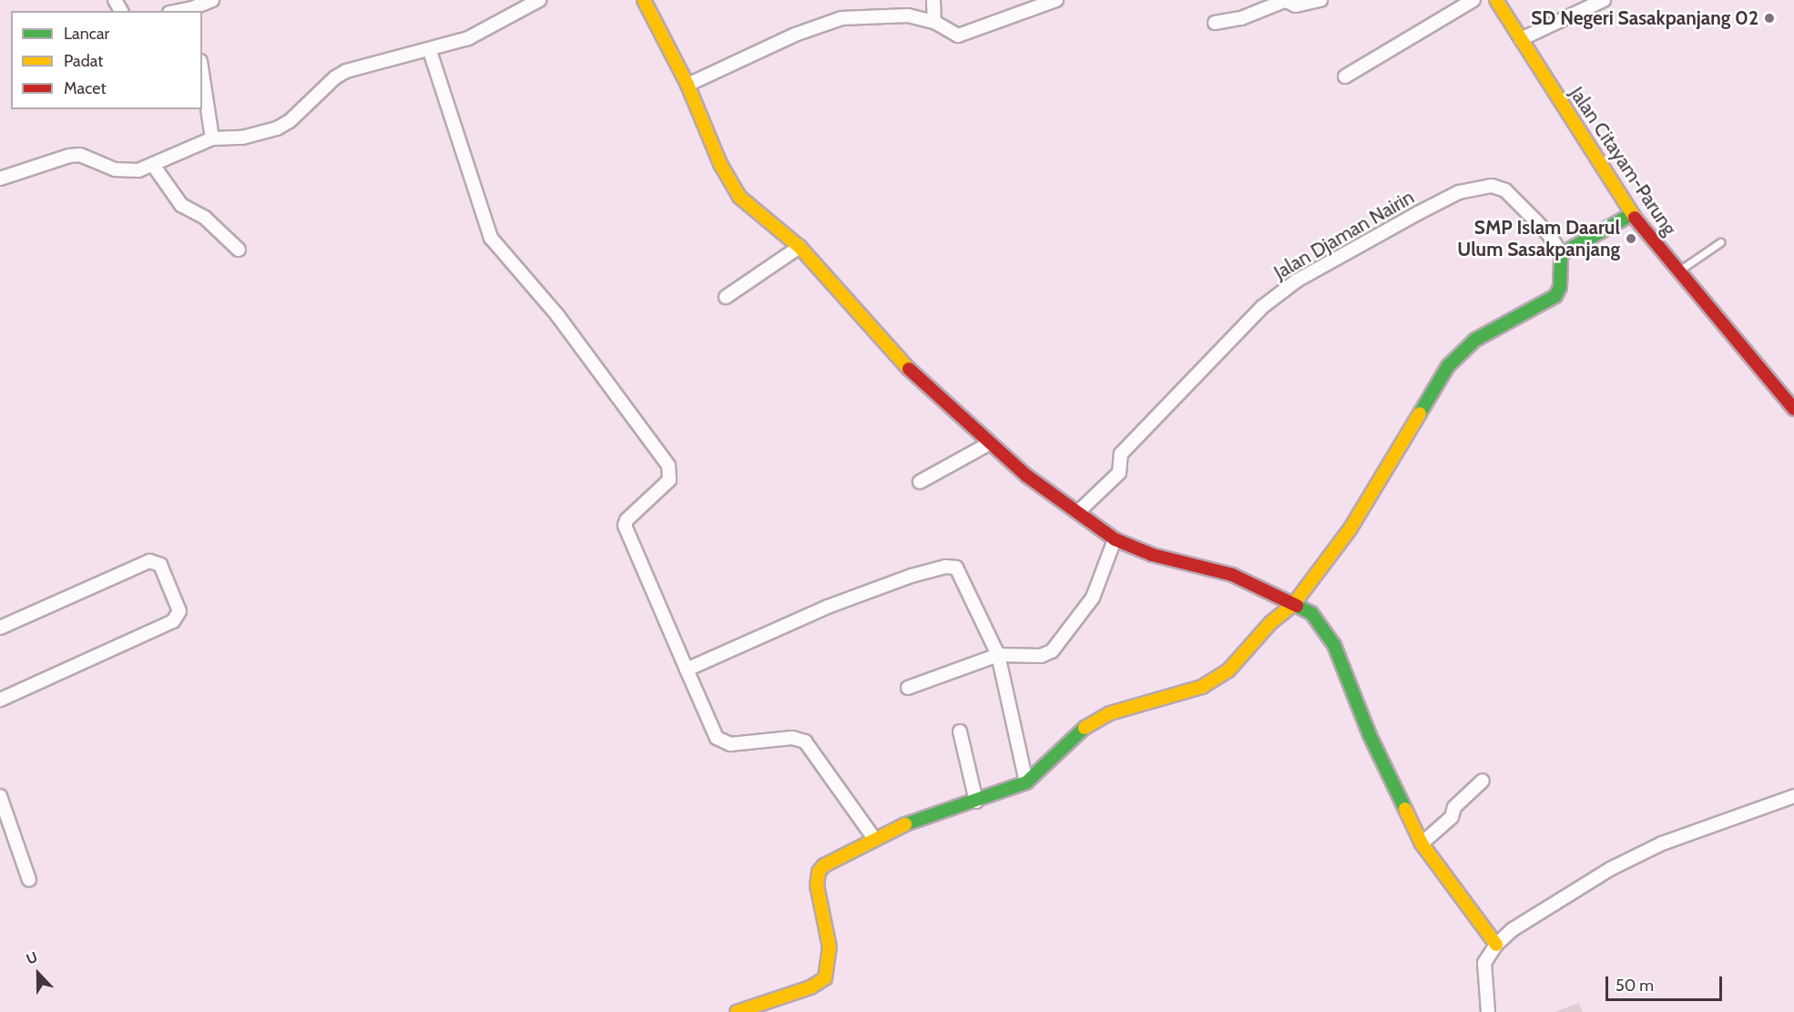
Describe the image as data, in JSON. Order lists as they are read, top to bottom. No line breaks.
{"streets":{"street":["Jalan Citayam-Parung","Jalan Djaman Nairin"]},"places":["SD Negeri Sasakpanjang 02","SMP Islam Daarul Ulum Sasakpanjang"],"legend":["Lancar","Padat","Macet"],"scale_bar":"50 m","north":"top"}
